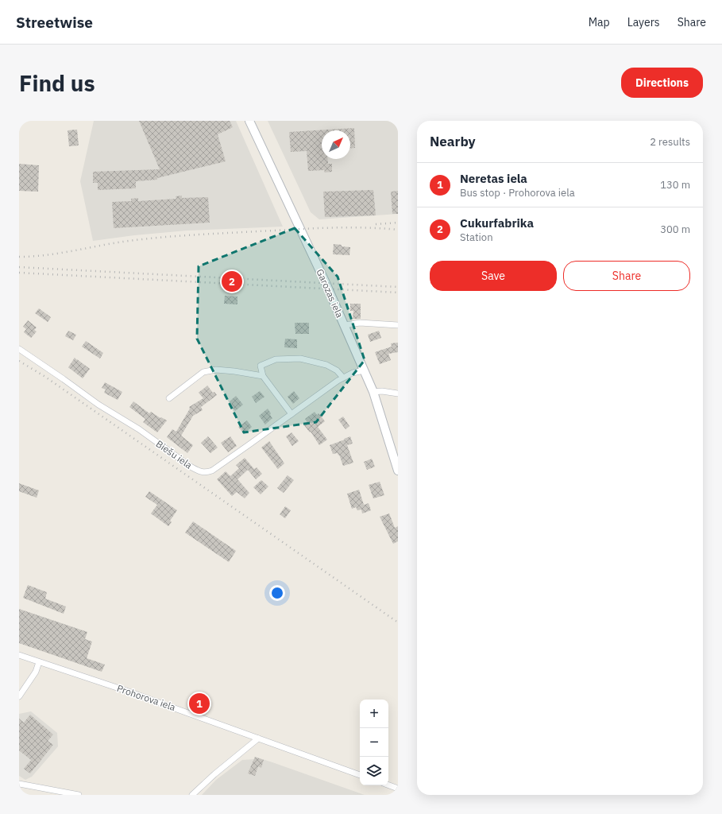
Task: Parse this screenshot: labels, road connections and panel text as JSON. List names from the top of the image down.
{
  "streets": {
    "main road": ["Garozas iela"],
    "street": ["Biešu iela", "Prohorova iela"]
  },
  "crossings": [
    ["Garozas iela", "Biešu iela"]
  ],
  "north": "top right",
  "page": {
    "header": "Streetwise",
    "nav": ["Map", "Layers", "Share"],
    "buttons": [
      "Directions",
      ["Save", "Share"]
    ],
    "title": "Find us",
    "heading": ["Nearby", "2 results"],
    "list": [
      {
        "mark": "1",
        "name": "Neretas iela",
        "note": "Bus stop · Prohorova iela",
        "value": "130 m"
      },
      {
        "mark": "2",
        "name": "Cukurfabrika",
        "note": "Station",
        "value": "300 m"
      }
    ],
    "pins": ["2", "1"],
    "map_buttons": ["+", "−"]
  }
}
